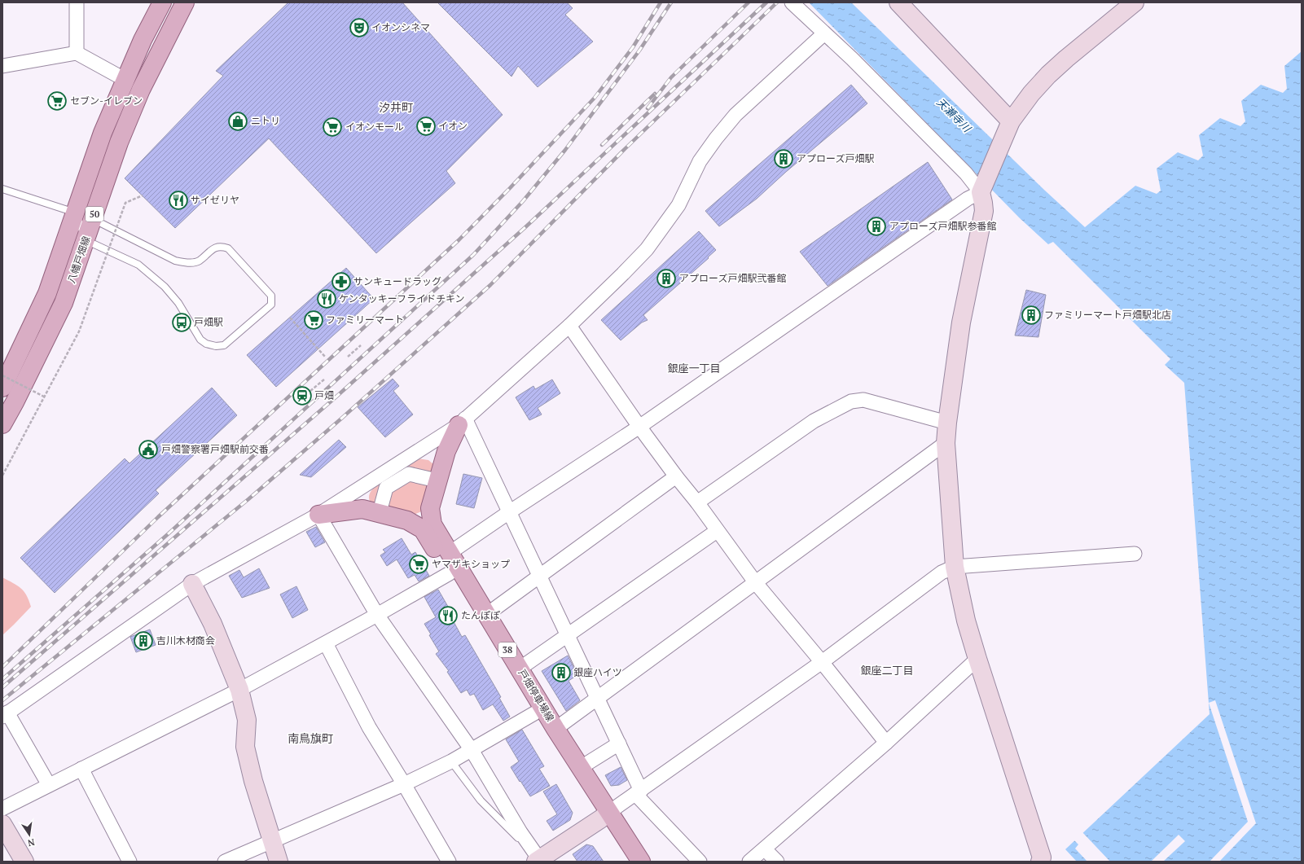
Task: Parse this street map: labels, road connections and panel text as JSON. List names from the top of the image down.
{
  "streets": {
    "main road": [
      "50",
      "八幡戸畑線",
      "38",
      "戸畑停車場線"
    ]
  },
  "districts": [
    "汐井町",
    "銀座一丁目",
    "銀座二丁目",
    "南鳥旗町"
  ],
  "water": ["天瀬寺川"],
  "places": {
    "theatre": ["イオンシネマ"],
    "supermarket": [
      "セブン-イレブン",
      "イオン",
      "イオンモール",
      "ファミリーマート",
      "ヤマザキショップ"
    ],
    "shop": ["ニトリ"],
    "building": [
      "アプローズ戸畑駅",
      "アプローズ戸畑駅参番館",
      "アプローズ戸畑駅弐番館",
      "ファミリーマート戸畑駅北店",
      "吉川木材商会",
      "銀座ハイツ"
    ],
    "restaurant": ["サイゼリヤ", "ケンタッキーフライドチキン", "たんぽぽ"],
    "pharmacy": ["サンキュードラッグ"],
    "bus stop": ["戸畑駅"],
    "station": ["戸畑"],
    "public building": ["戸畑警察署戸畑駅前交番"]
  },
  "north": "bottom"
}
